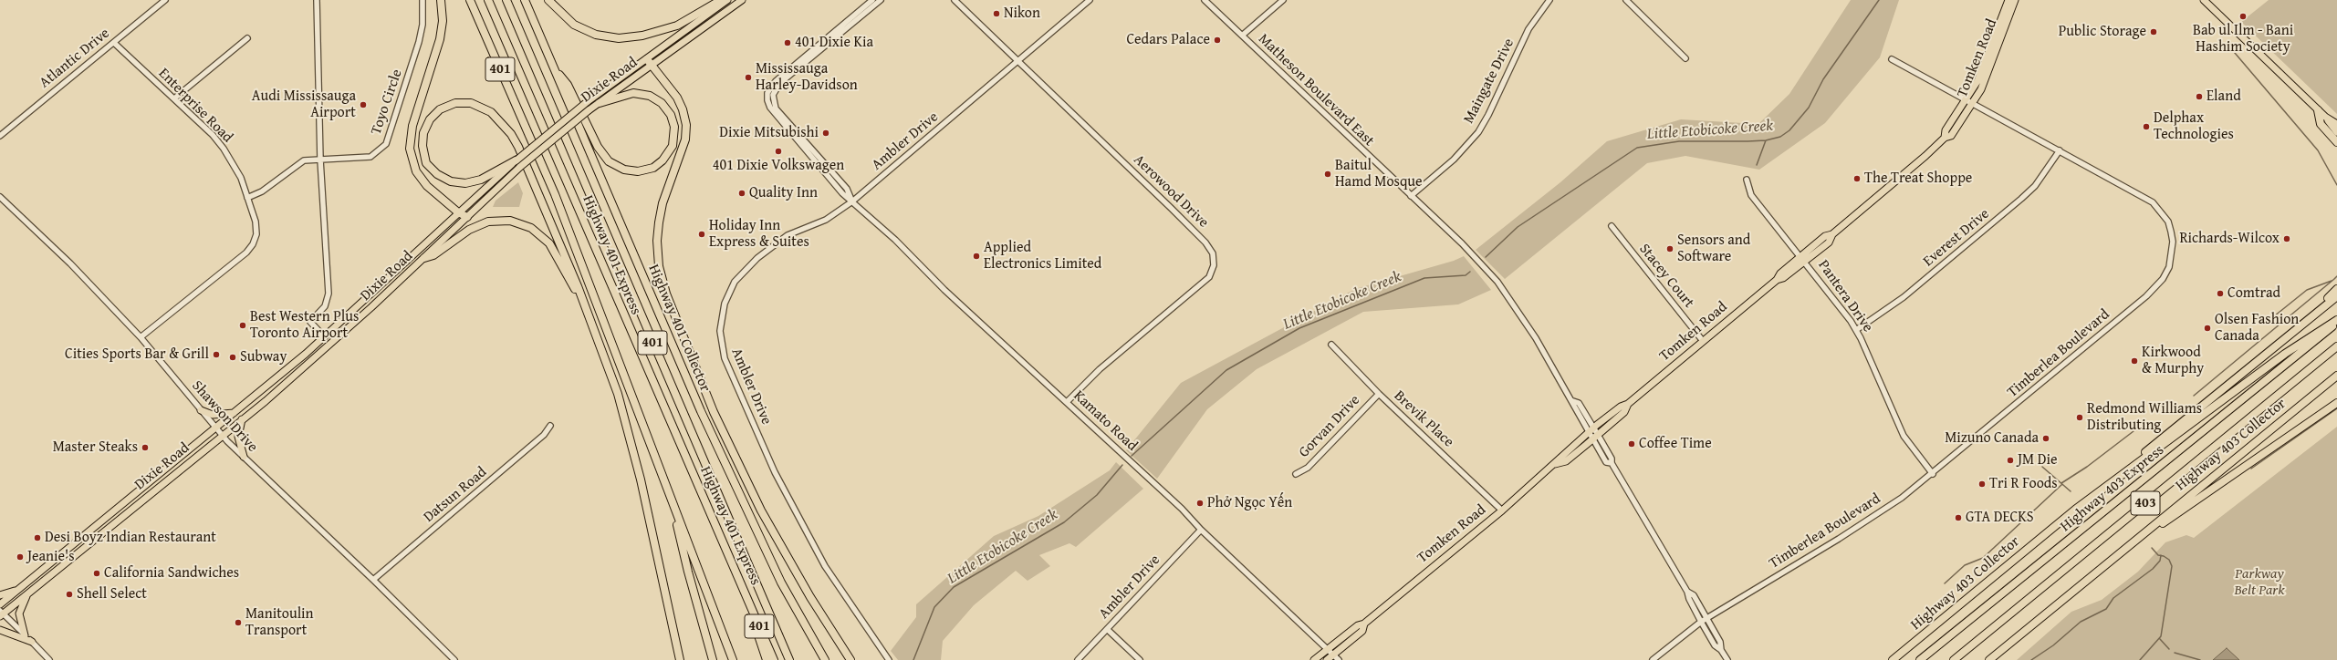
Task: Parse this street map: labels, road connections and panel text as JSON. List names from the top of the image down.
{
  "streets": {
    "highway": [
      "401",
      "Highway 401 Express",
      "Highway 401 Collector",
      "Highway 403 Collector",
      "Highway 403 Express",
      "403"
    ],
    "main road": ["Tomken Road", "Dixie Road"],
    "street": [
      "Atlantic Drive",
      "Maingate Drive",
      "Matheson Boulevard East",
      "Toyo Circle",
      "Enterprise Road",
      "Ambler Drive",
      "Aerowood Drive",
      "Everest Drive",
      "Stacey Court",
      "Pantera Drive",
      "Timberlea Boulevard",
      "Shawson Drive",
      "Brevik Place",
      "Kamato Road",
      "Gorvan Drive",
      "Datsun Road"
    ]
  },
  "crossings": [
    ["Atlantic Drive", "Enterprise Road"],
    ["Tomken Road", "Matheson Boulevard East"],
    ["Tomken Road", "Stacey Court"],
    ["Tomken Road", "Pantera Drive"],
    ["Tomken Road", "Timberlea Boulevard"],
    ["Tomken Road", "Brevik Place"],
    ["Tomken Road", "Kamato Road"],
    ["Dixie Road", "Shawson Drive"],
    ["Maingate Drive", "Matheson Boulevard East"],
    ["Matheson Boulevard East", "Timberlea Boulevard"],
    ["Toyo Circle", "Enterprise Road"],
    ["Enterprise Road", "Shawson Drive"],
    ["Ambler Drive", "Aerowood Drive"],
    ["Ambler Drive", "Kamato Road"],
    ["Aerowood Drive", "Kamato Road"],
    ["Everest Drive", "Pantera Drive"],
    ["Everest Drive", "Timberlea Boulevard"],
    ["Pantera Drive", "Timberlea Boulevard"],
    ["Shawson Drive", "Datsun Road"],
    ["Brevik Place", "Gorvan Drive"],
    ["Highway 403 Collector", "Highway 403 Express"]
  ],
  "water": ["Little Etobicoke Creek"],
  "parks": ["Parkway Belt Park"],
  "places": [
    "Nikon",
    "Bab ul Ilm - Bani Hashim Society",
    "Public Storage",
    "Cedars Palace",
    "401 Dixie Kia",
    "Mississauga Harley-Davidson",
    "Eland",
    "Audi Mississauga Airport",
    "Delphax Technologies",
    "Dixie Mitsubishi",
    "401 Dixie Volkswagen",
    "Baitul Hamd Mosque",
    "The Treat Shoppe",
    "Quality Inn",
    "Holiday Inn Express & Suites",
    "Richards-Wilcox",
    "Sensors and Software",
    "Applied Electronics Limited",
    "Comtrad",
    "Best Western Plus Toronto Airport",
    "Olsen Fashion Canada",
    "Cities Sports Bar & Grill",
    "Subway",
    "Kirkwood & Murphy",
    "Redmond Williams Distributing",
    "Mizuno Canada",
    "Coffee Time",
    "Master Steaks",
    "JM Die",
    "Tri R Foods",
    "Phở Ngọc Yến",
    "GTA DECKS",
    "Desi Boyz Indian Restaurant",
    "Jeanie's",
    "California Sandwiches",
    "Shell Select",
    "Manitoulin Transport"
  ]
}
